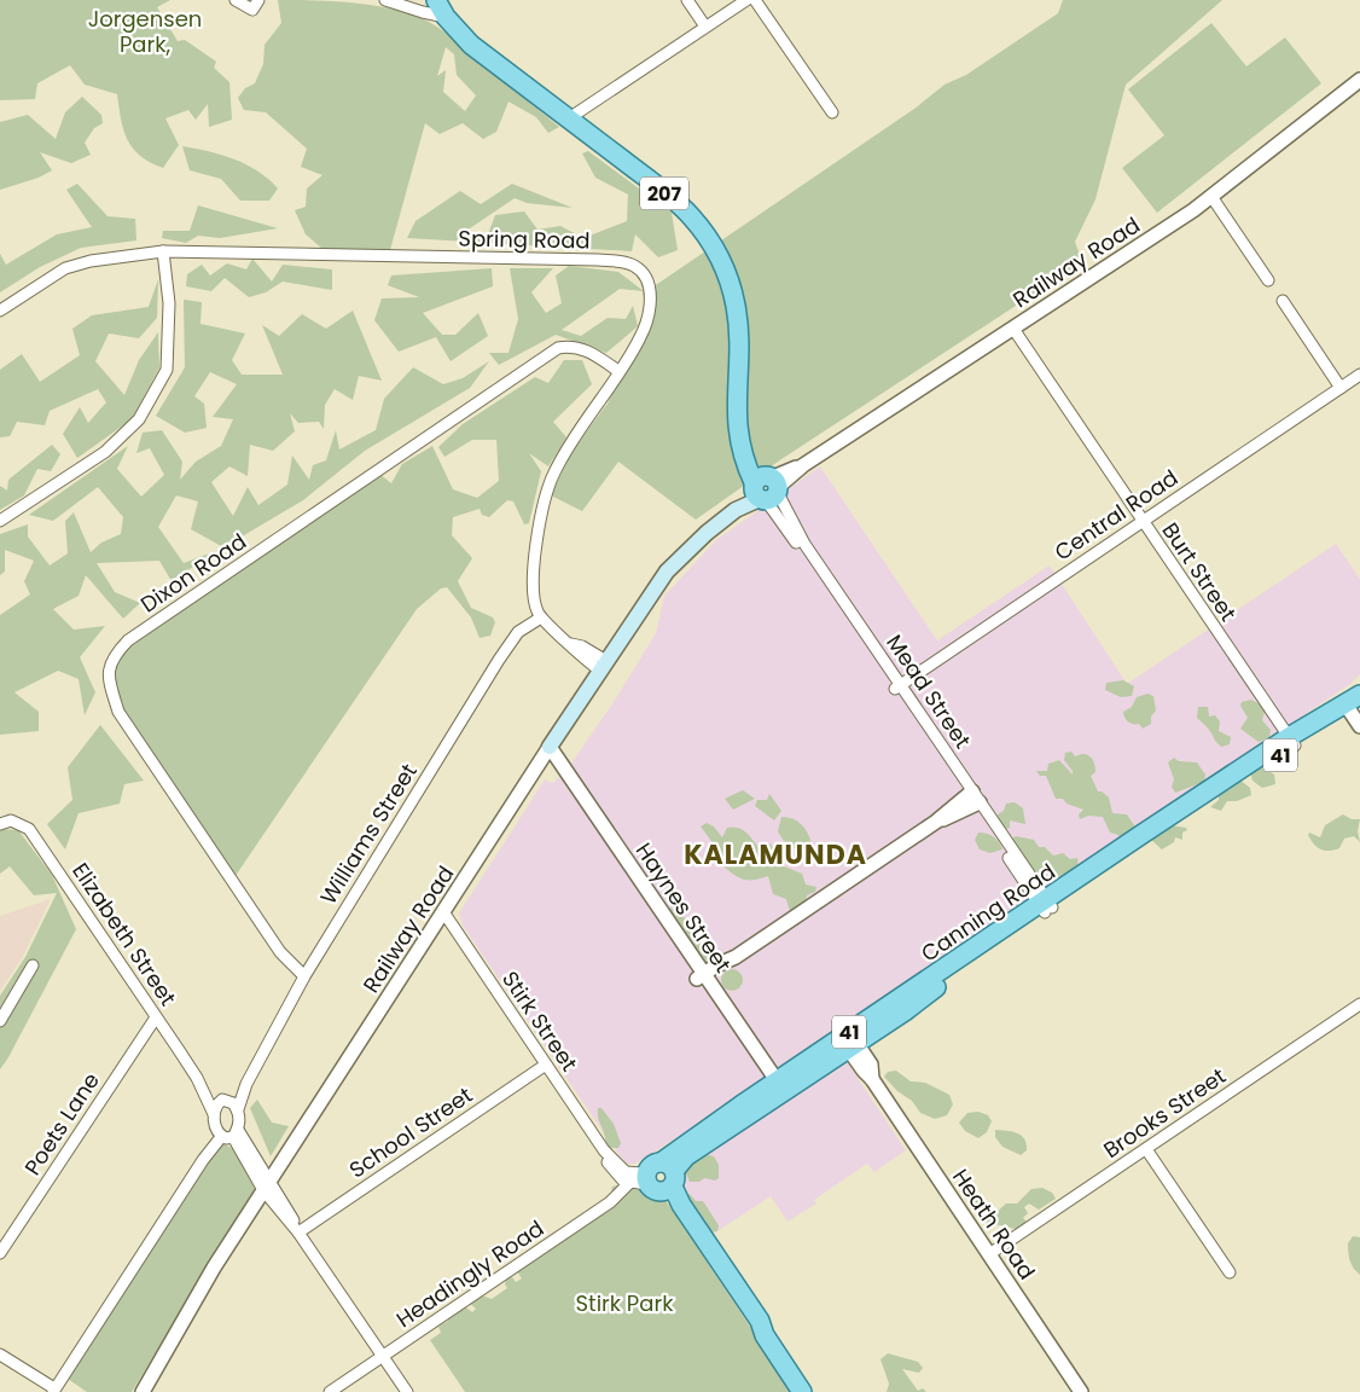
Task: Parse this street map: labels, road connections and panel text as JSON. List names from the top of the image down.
{
  "streets": {
    "main road": [
      "207",
      "Railway Road",
      "41",
      "Canning Road"
    ],
    "street": [
      "Spring Road",
      "Central Road",
      "Burt Street",
      "Dixon Road",
      "Mead Street",
      "Williams Street",
      "Haynes Street",
      "Elizabeth Street",
      "Stirk Street",
      "Brooks Street",
      "Poets Lane",
      "School Street",
      "Heath Road",
      "Headingly Road"
    ]
  },
  "crossings": [
    ["207", "Railway Road"],
    ["207", "Mead Street"],
    ["Spring Road", "Dixon Road"],
    ["Spring Road", "Williams Street"],
    ["Railway Road", "Burt Street"],
    ["Railway Road", "Mead Street"],
    ["Railway Road", "Haynes Street"],
    ["Railway Road", "Stirk Street"],
    ["Central Road", "Burt Street"],
    ["Central Road", "Mead Street"],
    ["Burt Street", "Canning Road"],
    ["Dixon Road", "Williams Street"],
    ["Mead Street", "Canning Road"],
    ["Williams Street", "Elizabeth Street"],
    ["Haynes Street", "Canning Road"],
    ["Canning Road", "Stirk Street"],
    ["Canning Road", "Heath Road"],
    ["Elizabeth Street", "Poets Lane"],
    ["Stirk Street", "School Street"],
    ["Stirk Street", "Headingly Road"],
    ["Brooks Street", "Heath Road"]
  ],
  "districts": ["KALAMUNDA"],
  "parks": ["Jorgensen Park,", "Stirk Park"]
}
